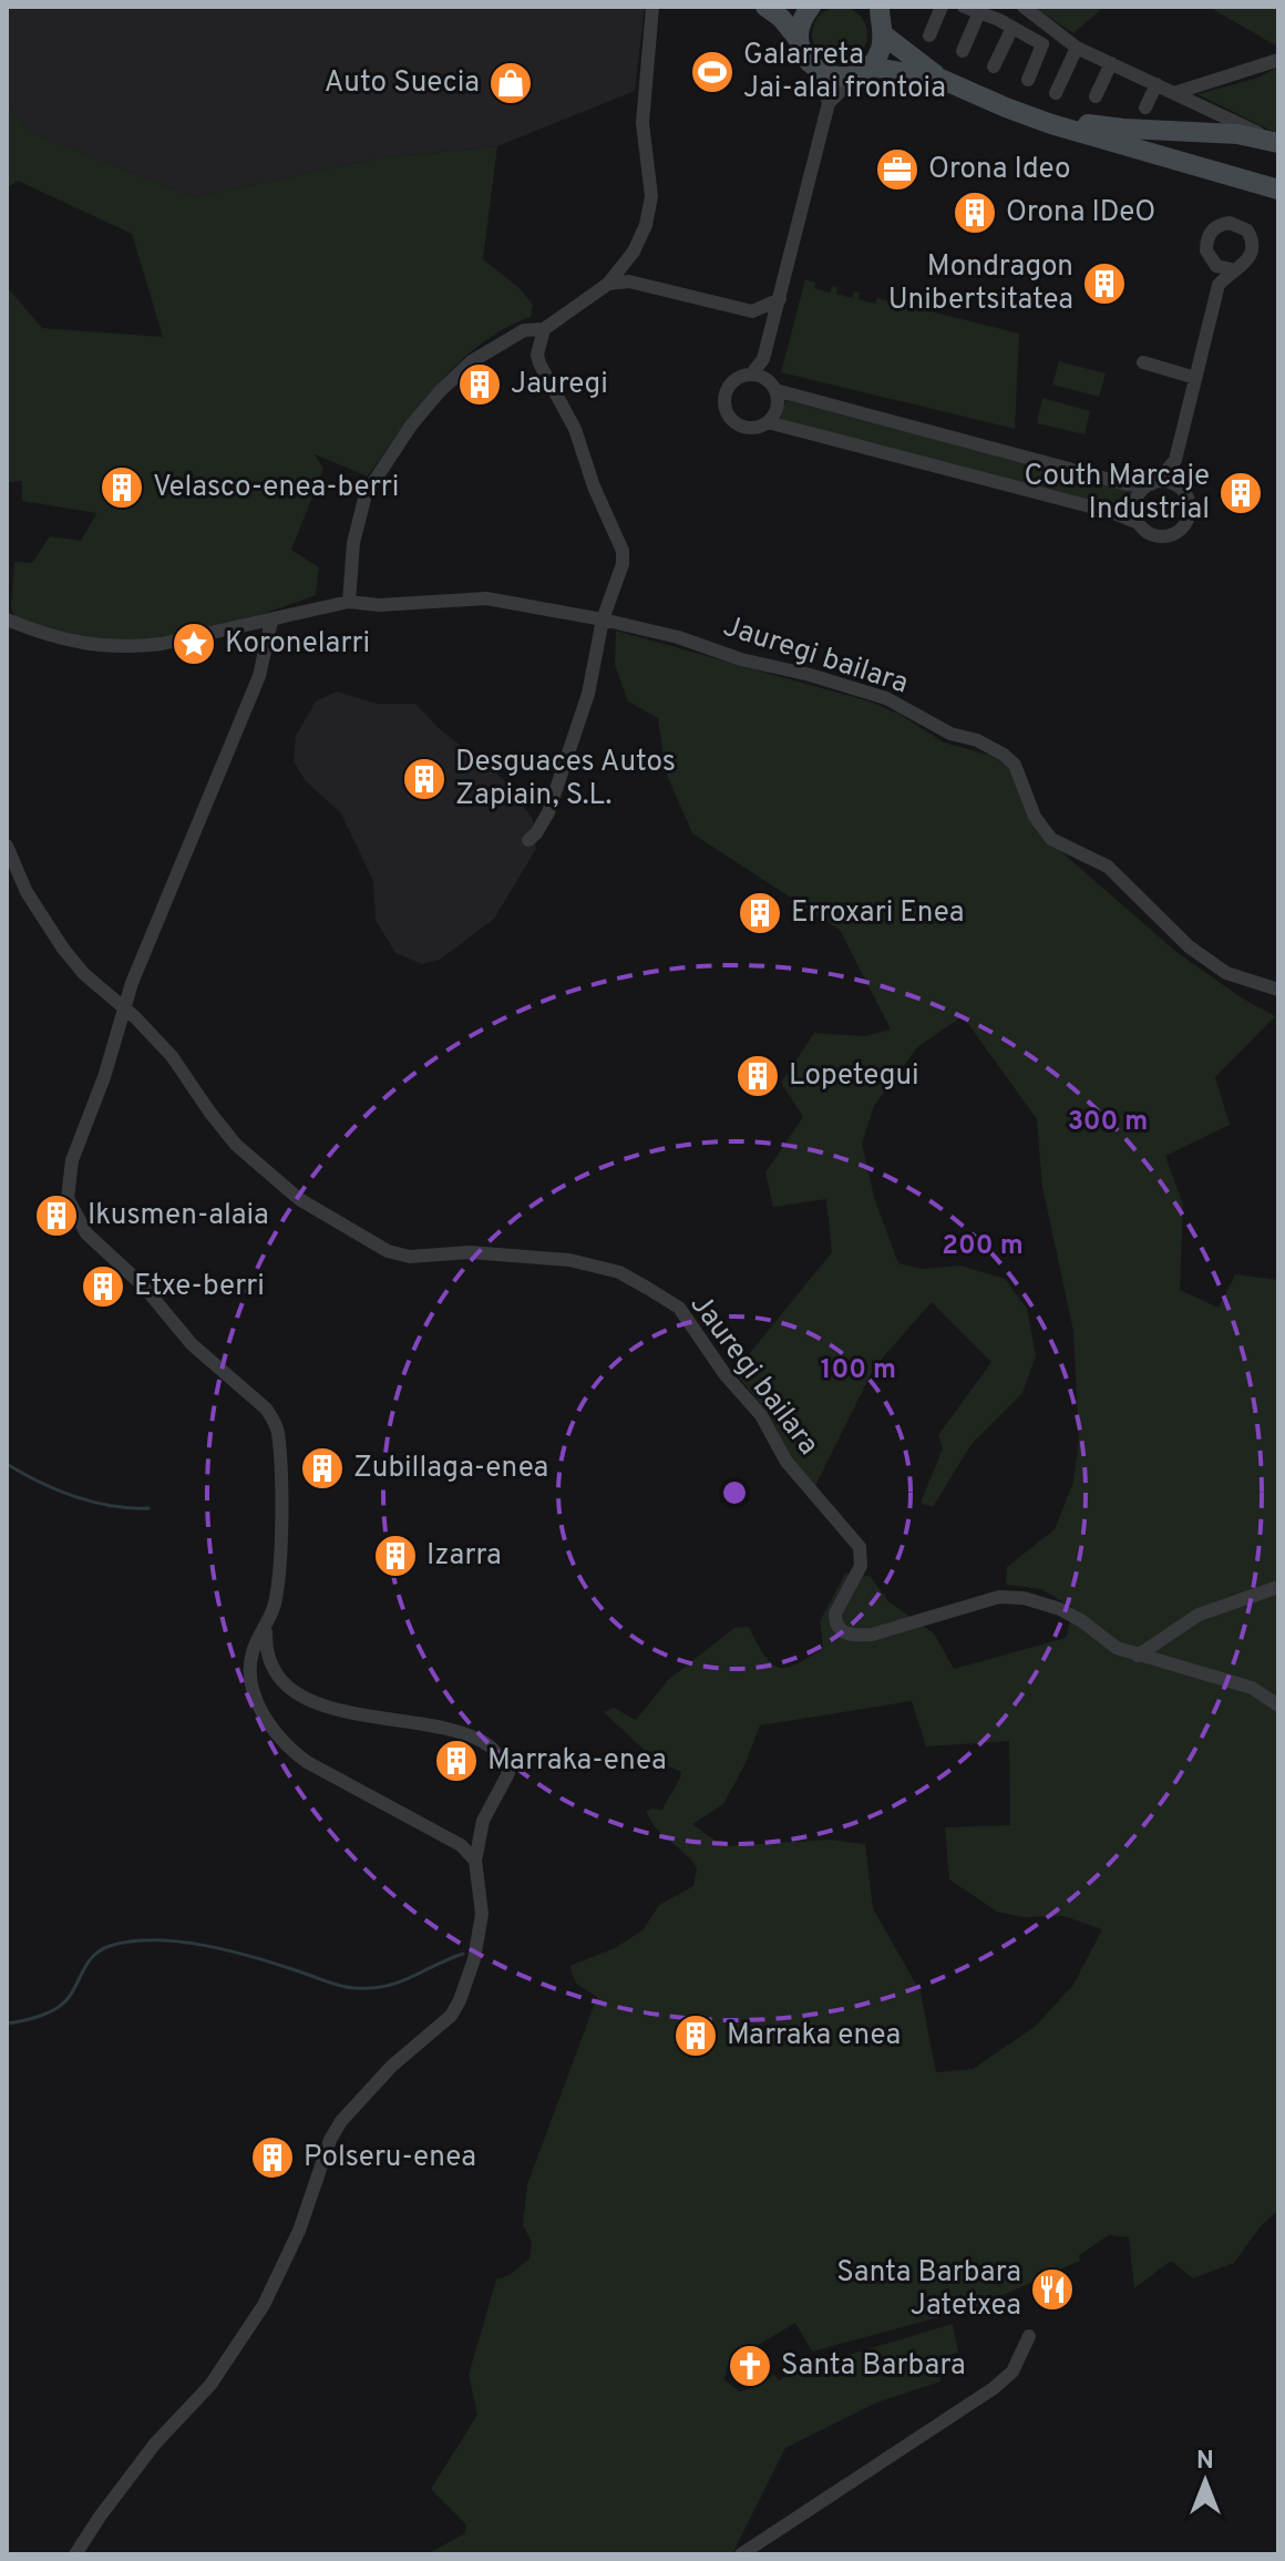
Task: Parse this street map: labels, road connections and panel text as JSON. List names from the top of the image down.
{
  "streets": {
    "street": ["Jauregi bailara"]
  },
  "places": {
    "sports": ["Galarreta Jai-alai frontoia"],
    "shop": ["Auto Suecia"],
    "office": ["Orona Ideo"],
    "building": [
      "Orona IDeO",
      "Mondragon Unibertsitatea",
      "Jauregi",
      "Velasco-enea-berri",
      "Couth Marcaje Industrial",
      "Desguaces Autos Zapiain, S.L.",
      "Erroxari Enea",
      "Lopetegui",
      "Ikusmen-alaia",
      "Etxe-berri",
      "Zubillaga-enea",
      "Izarra",
      "Marraka-enea",
      "Marraka enea",
      "Polseru-enea"
    ],
    "place": ["Koronelarri"],
    "restaurant": ["Santa Barbara Jatetxea"],
    "church": ["Santa Barbara"]
  },
  "north": "top",
  "rings": ["300 m", "200 m", "100 m"]
}
